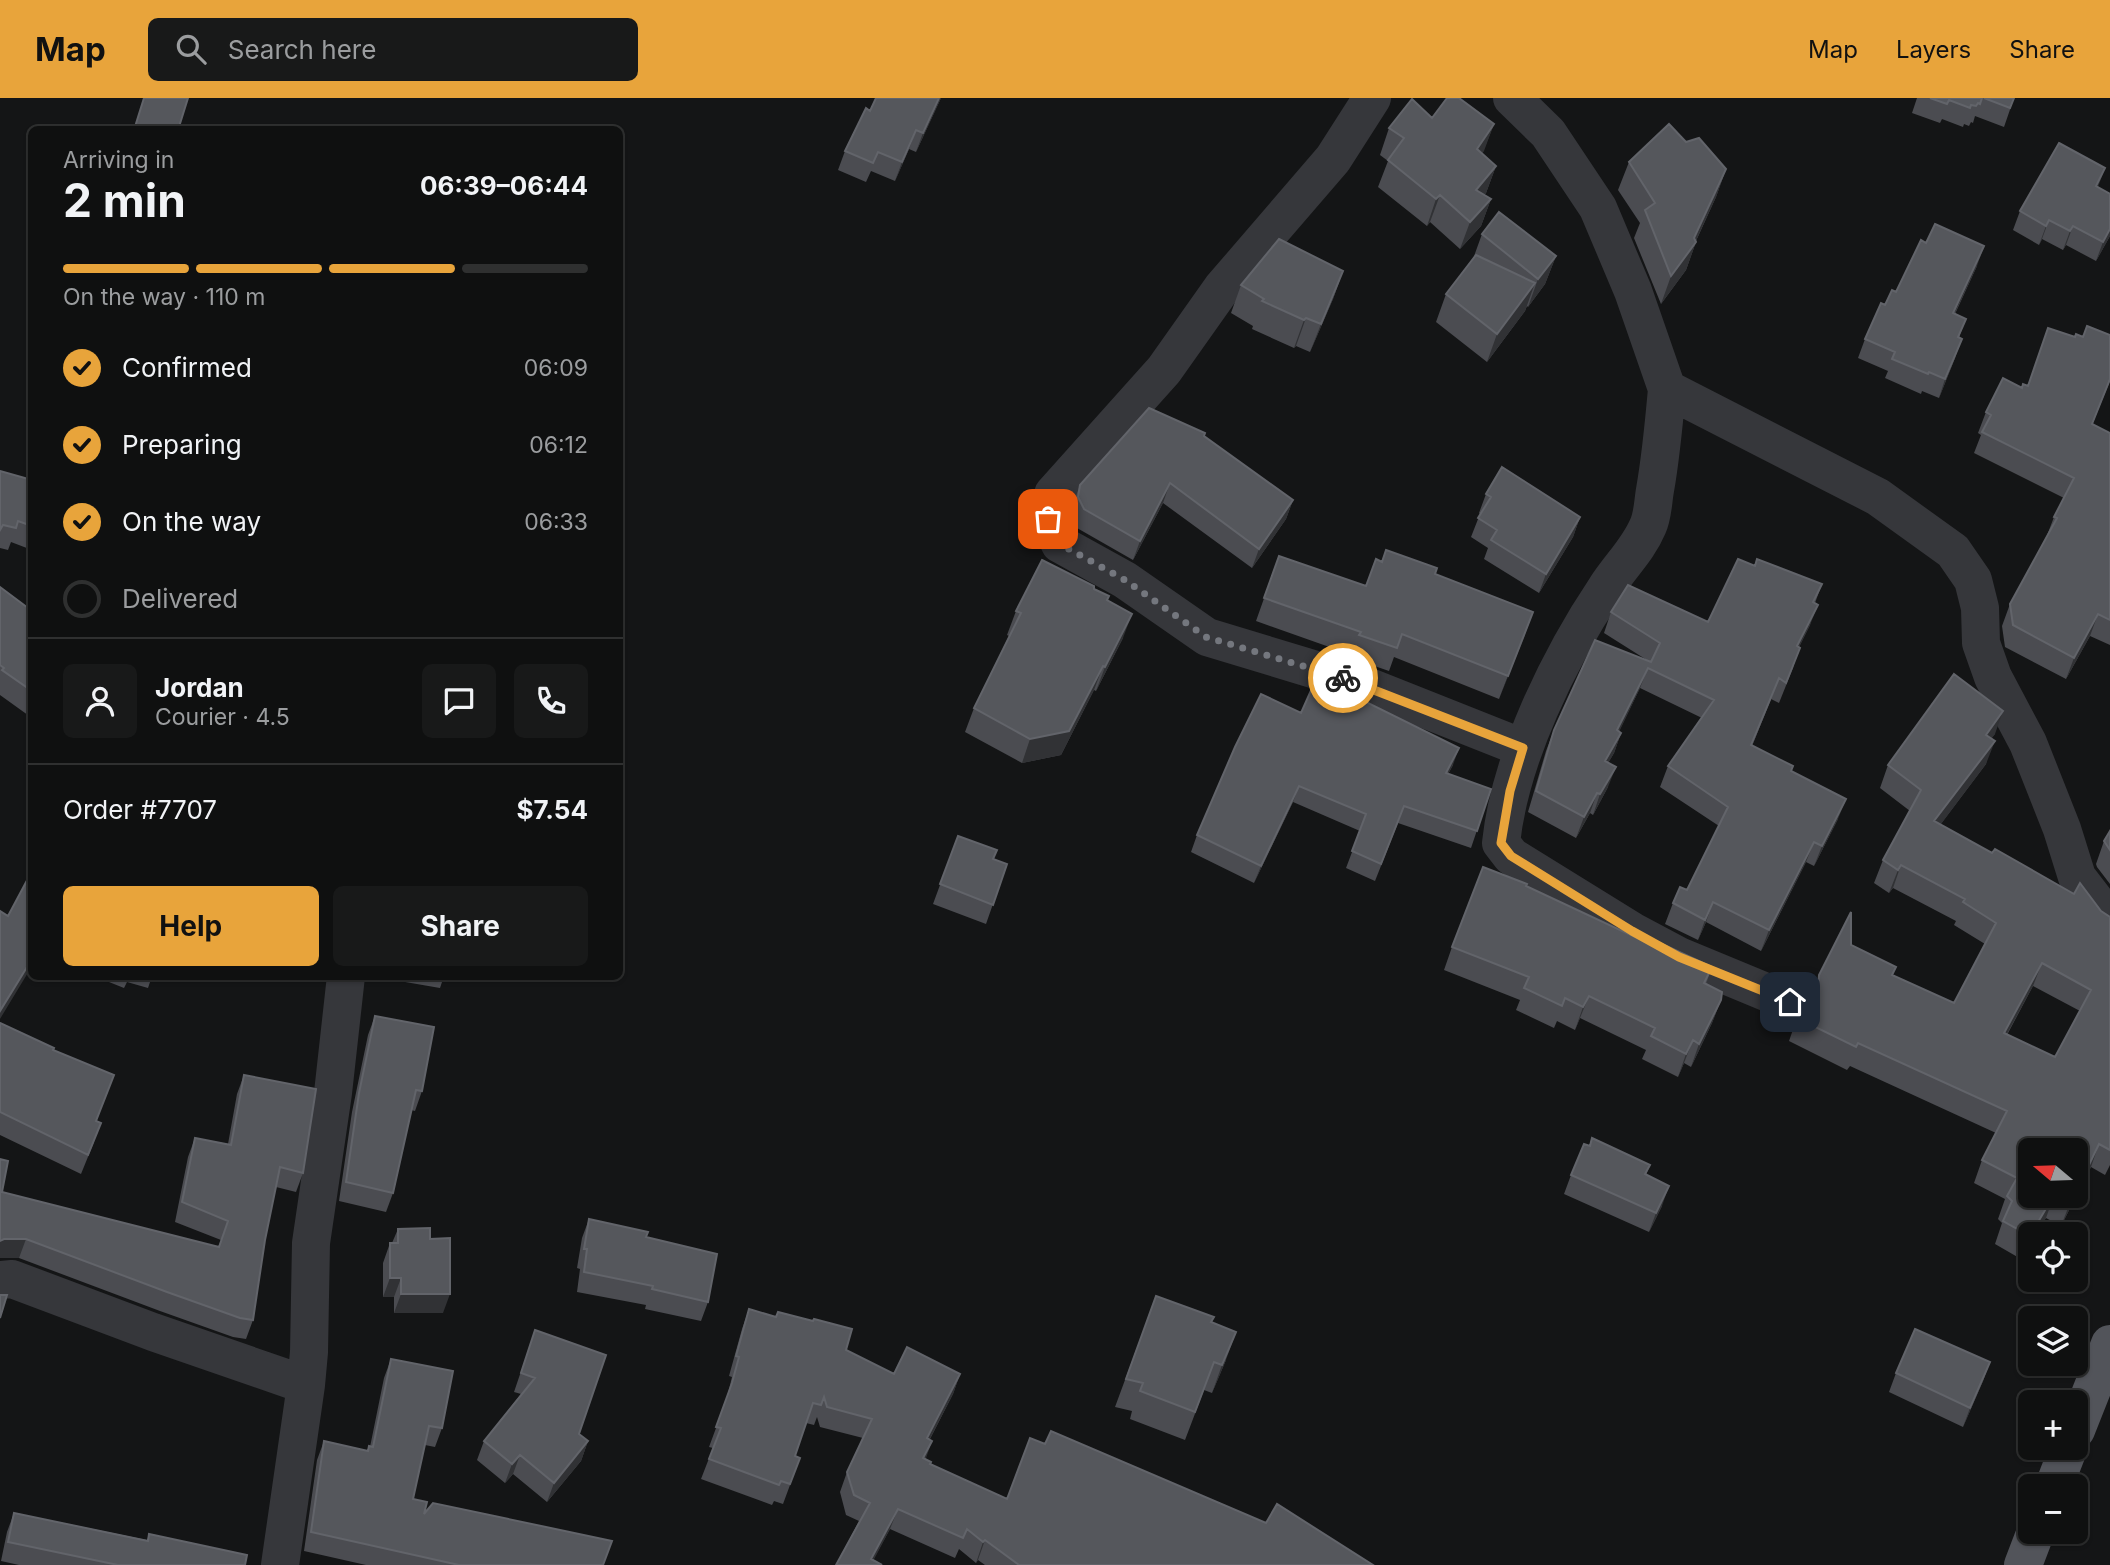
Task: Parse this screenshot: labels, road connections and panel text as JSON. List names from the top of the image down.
{
  "north": "left",
  "page": {
    "header": "Map",
    "search": "Search here",
    "nav": ["Map", "Layers", "Share"],
    "heading": ["2 min", "Arriving in", "06:39–06:44"],
    "panel": [
      "Jordan",
      "Courier · 4.5",
      "Order #7707",
      "$7.54"
    ],
    "bar": "On the way · 110 m",
    "list": [
      ["Confirmed", "06:09"],
      ["Preparing", "06:12"],
      ["On the way", "06:33"],
      "Delivered"
    ],
    "buttons": ["Help", "Share"],
    "map_buttons": ["+", "−"]
  }
}
